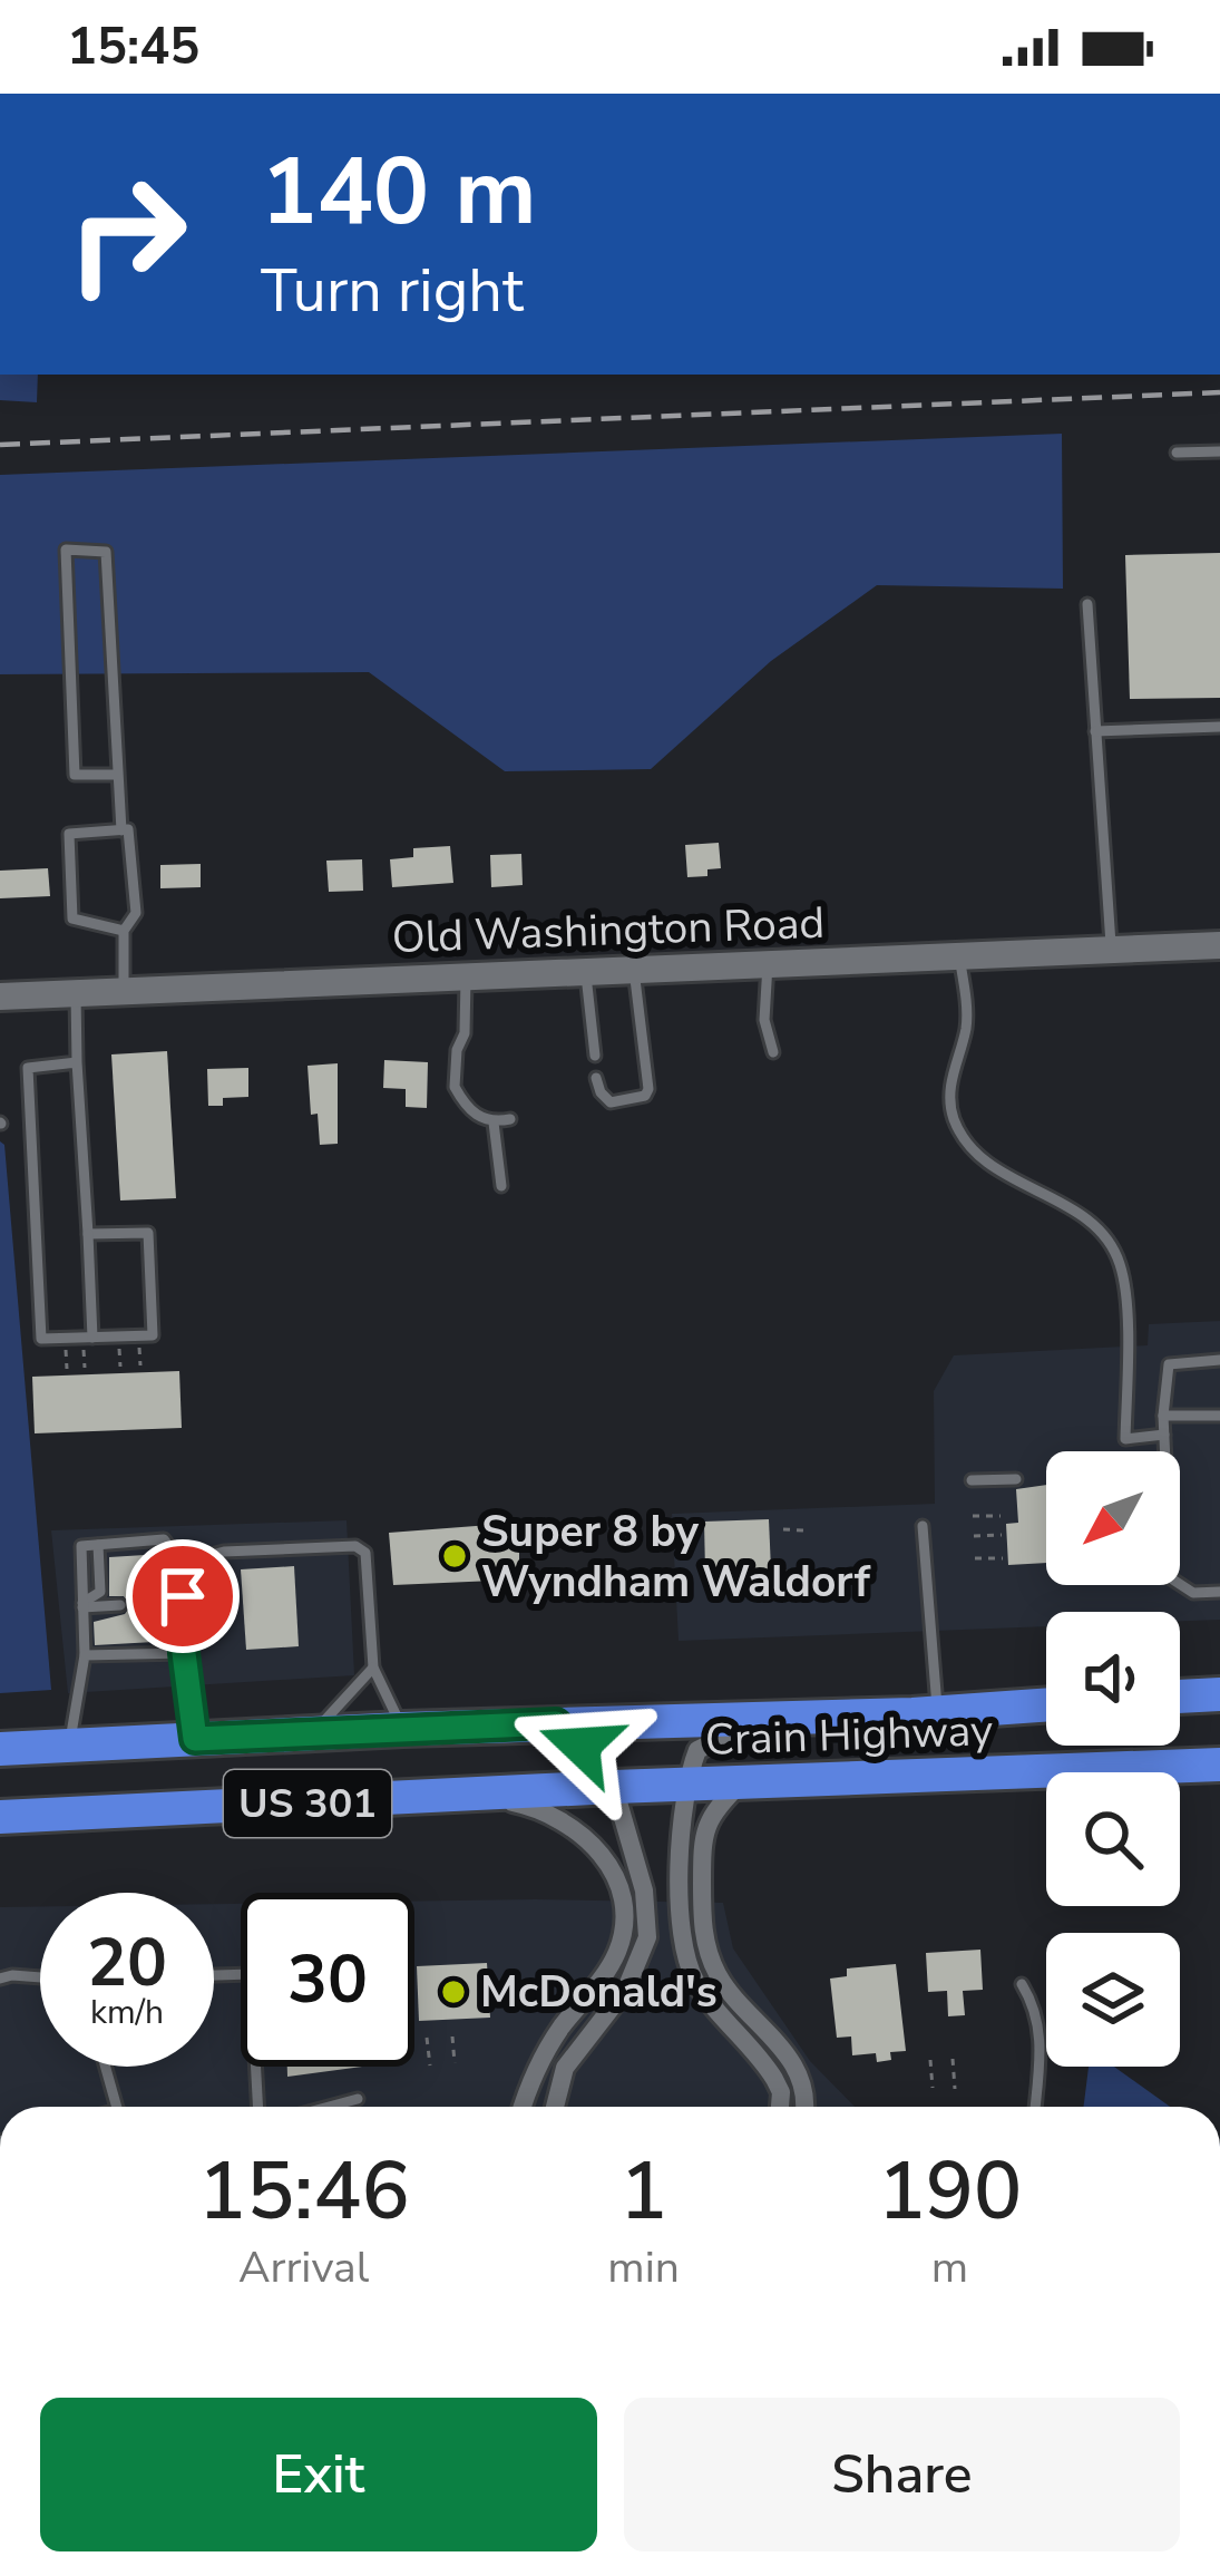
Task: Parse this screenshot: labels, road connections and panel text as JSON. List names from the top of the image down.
{
  "streets": {
    "highway": ["Crain Highway", "US 301"],
    "main road": ["Old Washington Road"]
  },
  "places": ["Super 8 by Wyndham Waldorf", "McDonald's"],
  "north": "bottom left",
  "page": {
    "status": "15:45",
    "turn": ["140 m", "Turn right"],
    "speed": "20 km/h",
    "limit": "30",
    "eta": [
      "15:46",
      "Arrival",
      "1",
      "min",
      "190",
      "m"
    ],
    "buttons": ["Exit", "Share"]
  }
}
